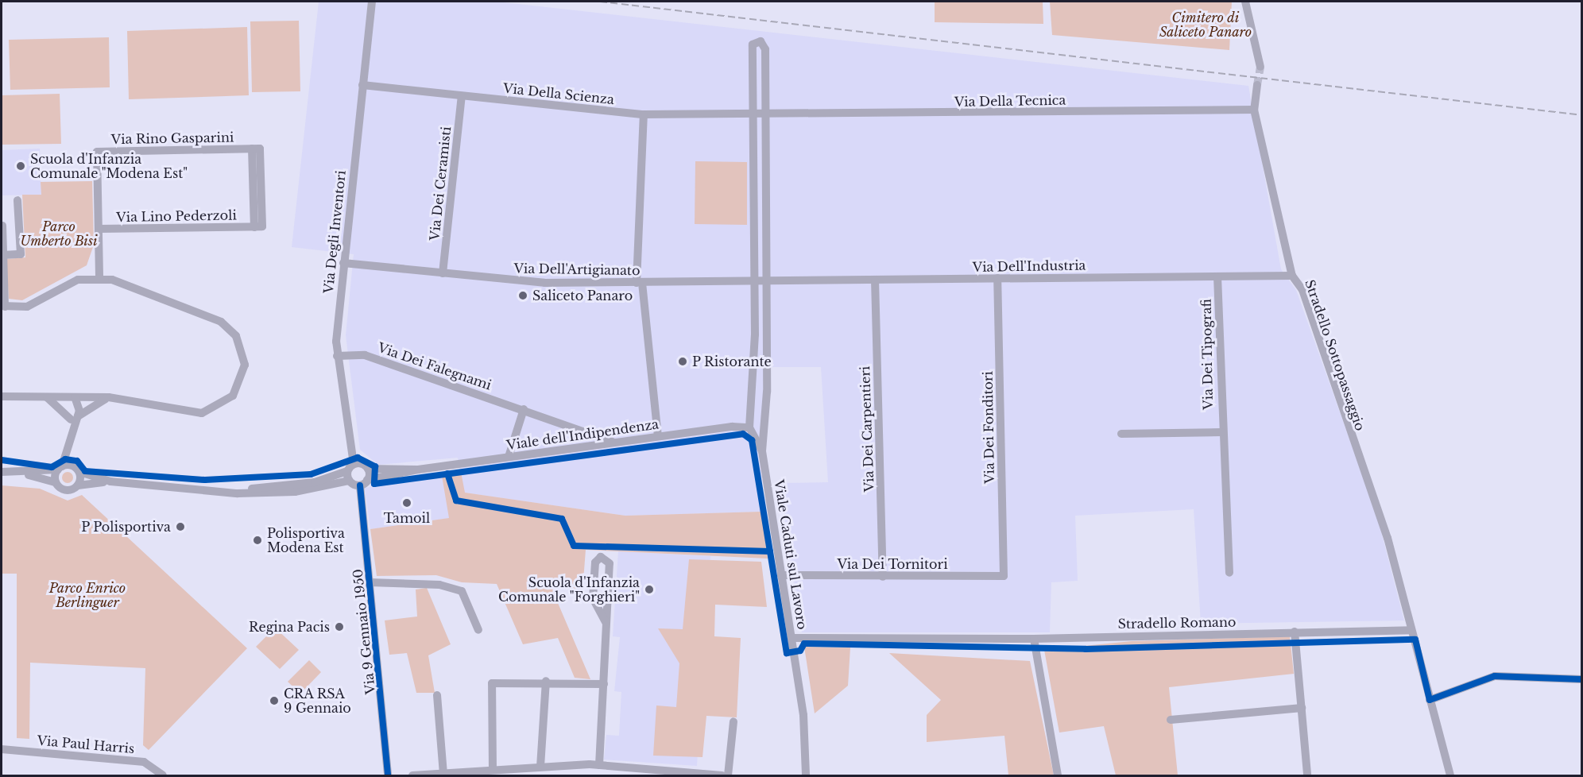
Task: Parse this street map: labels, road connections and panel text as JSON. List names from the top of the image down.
{
  "streets": {
    "street": [
      "Via Della Scienza",
      "Via Della Tecnica",
      "Via Rino Gasparini",
      "Via Dei Ceramisti",
      "Via Lino Pederzoli",
      "Via Degli Inventori",
      "Via Dell'Industria",
      "Via Dell'Artigianato",
      "Via Dei Tipografi",
      "Stradello Sottopassaggio",
      "Via Dei Falegnami",
      "Via Dei Fonditori",
      "Via Dei Carpentieri",
      "Viale dell'Indipendenza",
      "Viale Caduti sul Lavoro",
      "Via Dei Tornitori",
      "Stradello Romano",
      "Via 9 Gennaio 1950",
      "Via Paul Harris"
    ]
  },
  "crossings": [
    ["Via Della Scienza", "Via Dei Ceramisti"],
    ["Via Della Scienza", "Via Degli Inventori"],
    ["Via Della Scienza", "Viale Caduti sul Lavoro"],
    ["Via Della Tecnica", "Stradello Sottopassaggio"],
    ["Via Della Tecnica", "Viale Caduti sul Lavoro"],
    ["Via Rino Gasparini", "Via Lino Pederzoli"],
    ["Via Dei Ceramisti", "Via Dell'Artigianato"],
    ["Via Degli Inventori", "Via Dell'Artigianato"],
    ["Via Degli Inventori", "Via Dei Falegnami"],
    ["Via Degli Inventori", "Viale dell'Indipendenza"],
    ["Via Dell'Industria", "Via Dei Tipografi"],
    ["Via Dell'Industria", "Stradello Sottopassaggio"],
    ["Via Dell'Industria", "Via Dei Fonditori"],
    ["Via Dell'Industria", "Via Dei Carpentieri"],
    ["Via Dell'Industria", "Viale Caduti sul Lavoro"],
    ["Via Dell'Artigianato", "Viale Caduti sul Lavoro"],
    ["Stradello Sottopassaggio", "Stradello Romano"],
    ["Via Dei Falegnami", "Viale dell'Indipendenza"],
    ["Via Dei Fonditori", "Via Dei Tornitori"],
    ["Via Dei Carpentieri", "Via Dei Tornitori"],
    ["Viale dell'Indipendenza", "Viale Caduti sul Lavoro"],
    ["Viale Caduti sul Lavoro", "Via Dei Tornitori"],
    ["Viale Caduti sul Lavoro", "Stradello Romano"]
  ],
  "parks": ["Cimitero di Saliceto Panaro", "Parco Umberto Bisi", "Parco Enrico Berlinguer"],
  "places": [
    "Scuola d'Infanzia Comunale \"Modena Est\"",
    "Saliceto Panaro",
    "P Ristorante",
    "Tamoil",
    "P Polisportiva",
    "Polisportiva Modena Est",
    "Scuola d'Infanzia Comunale \"Forghieri\"",
    "Regina Pacis",
    "CRA RSA 9 Gennaio"
  ]
}
